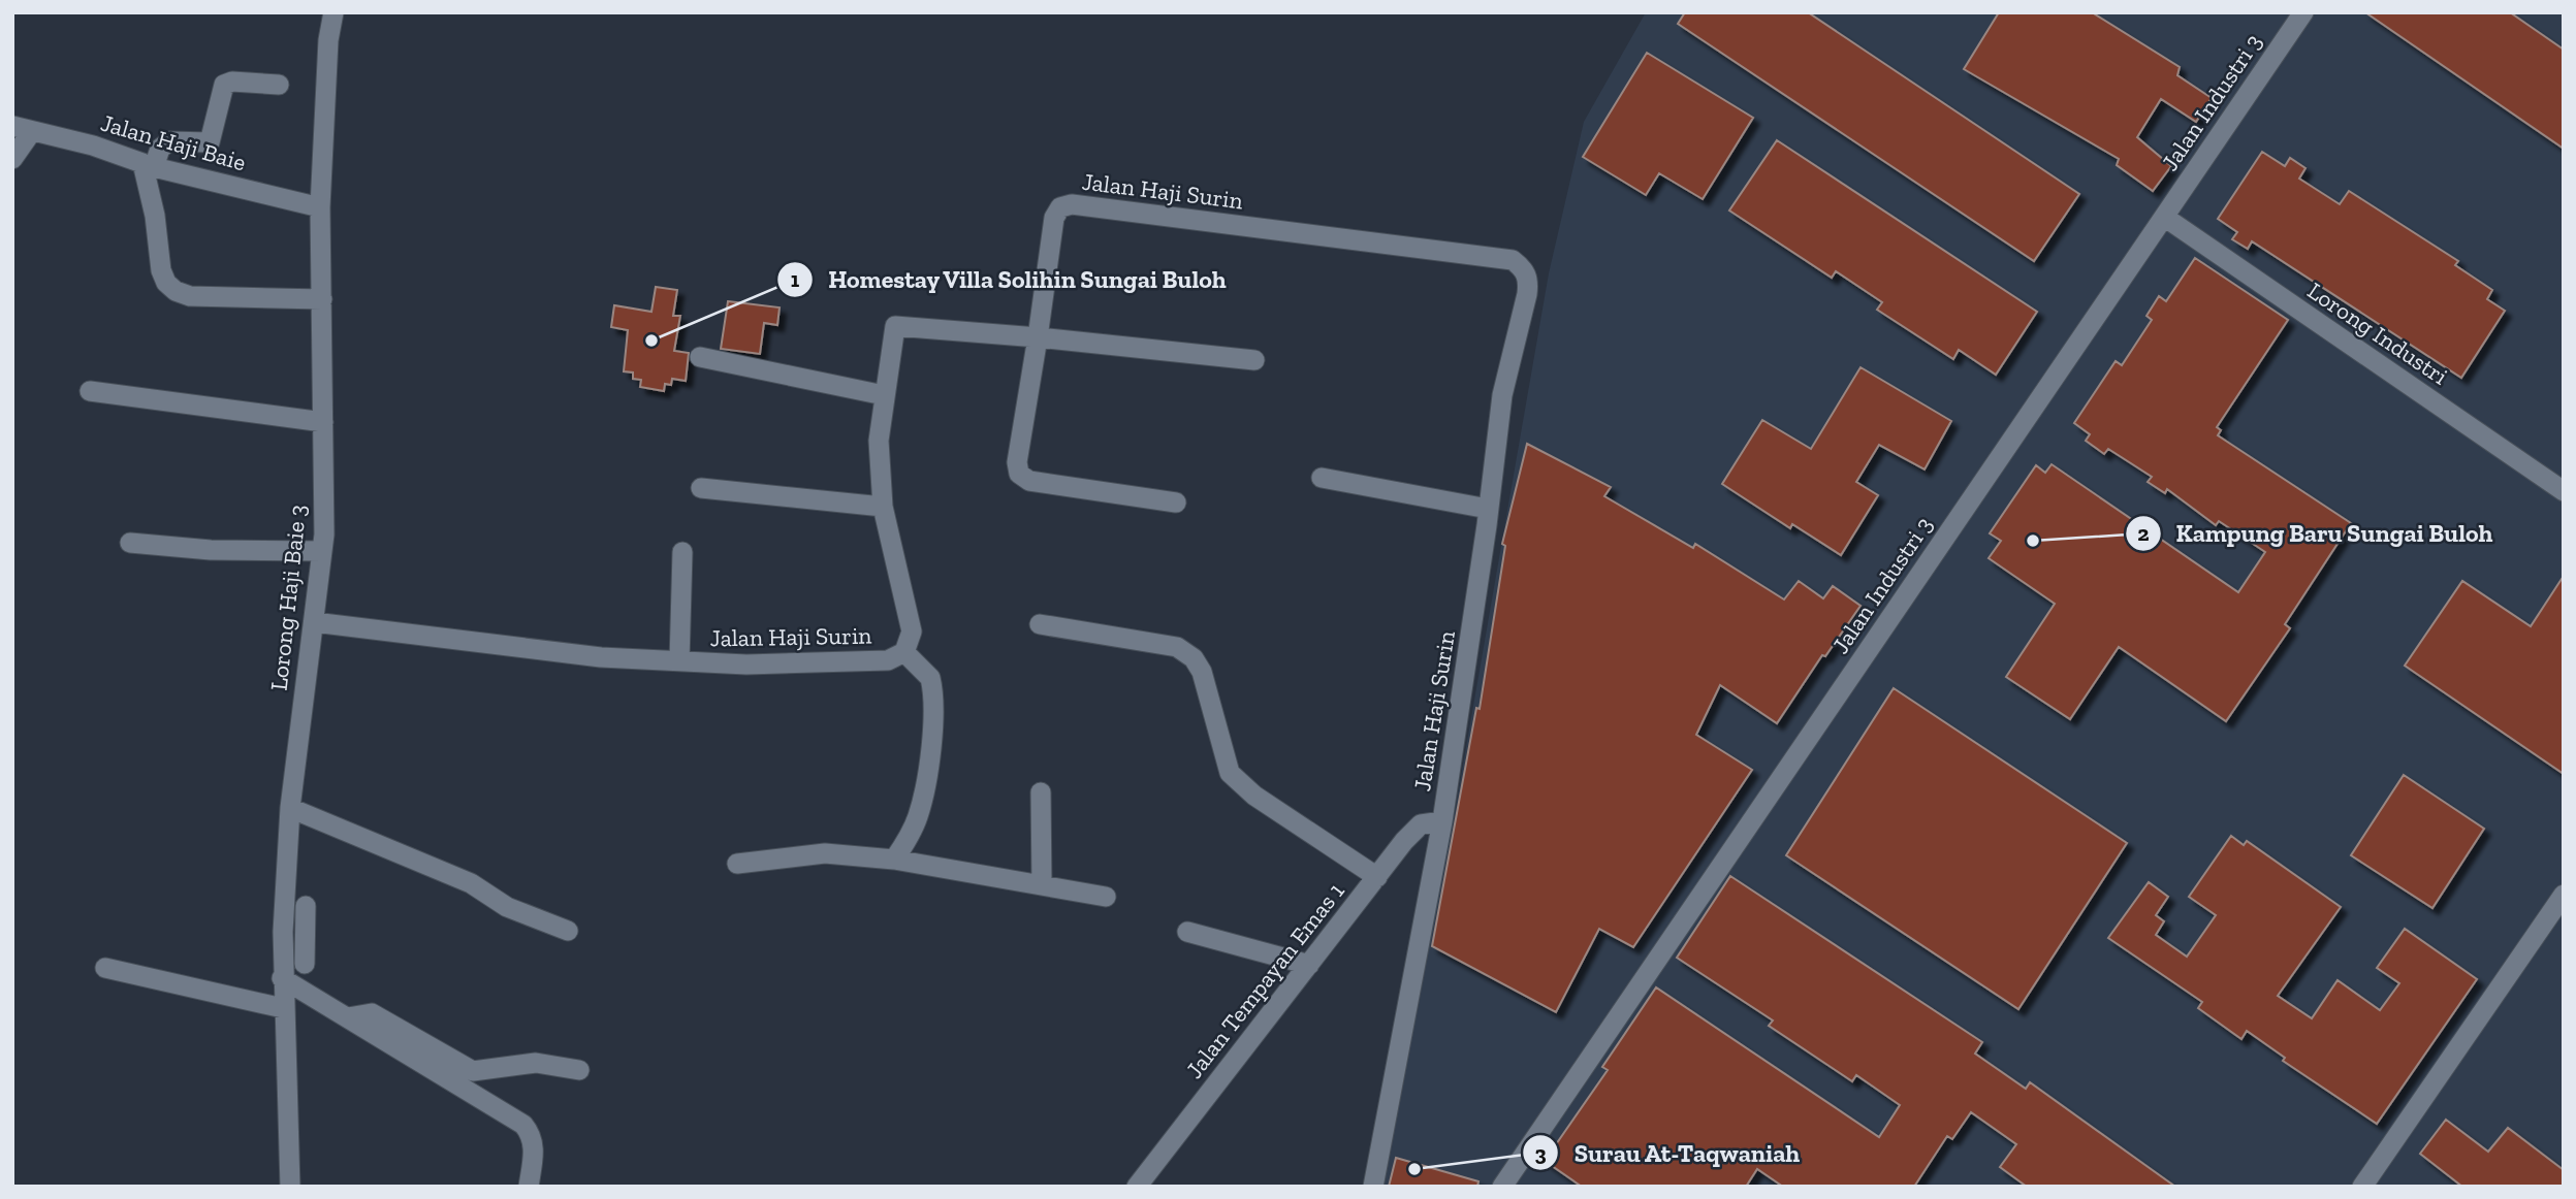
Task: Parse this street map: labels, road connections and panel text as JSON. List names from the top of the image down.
{
  "streets": {
    "street": [
      "Jalan Industri 3",
      "Jalan Haji Baie",
      "Jalan Haji Surin",
      "Lorong Industri",
      "Lorong Haji Baie 3",
      "Jalan Tempayan Emas 1"
    ]
  },
  "crossings": [
    ["Jalan Industri 3", "Lorong Industri"],
    ["Jalan Haji Baie", "Lorong Haji Baie 3"],
    ["Jalan Haji Surin", "Lorong Haji Baie 3"],
    ["Jalan Haji Surin", "Jalan Tempayan Emas 1"]
  ],
  "places": ["Homestay Villa Solihin Sungai Buloh", "Kampung Baru Sungai Buloh", "Surau At-Taqwaniah"]
}
